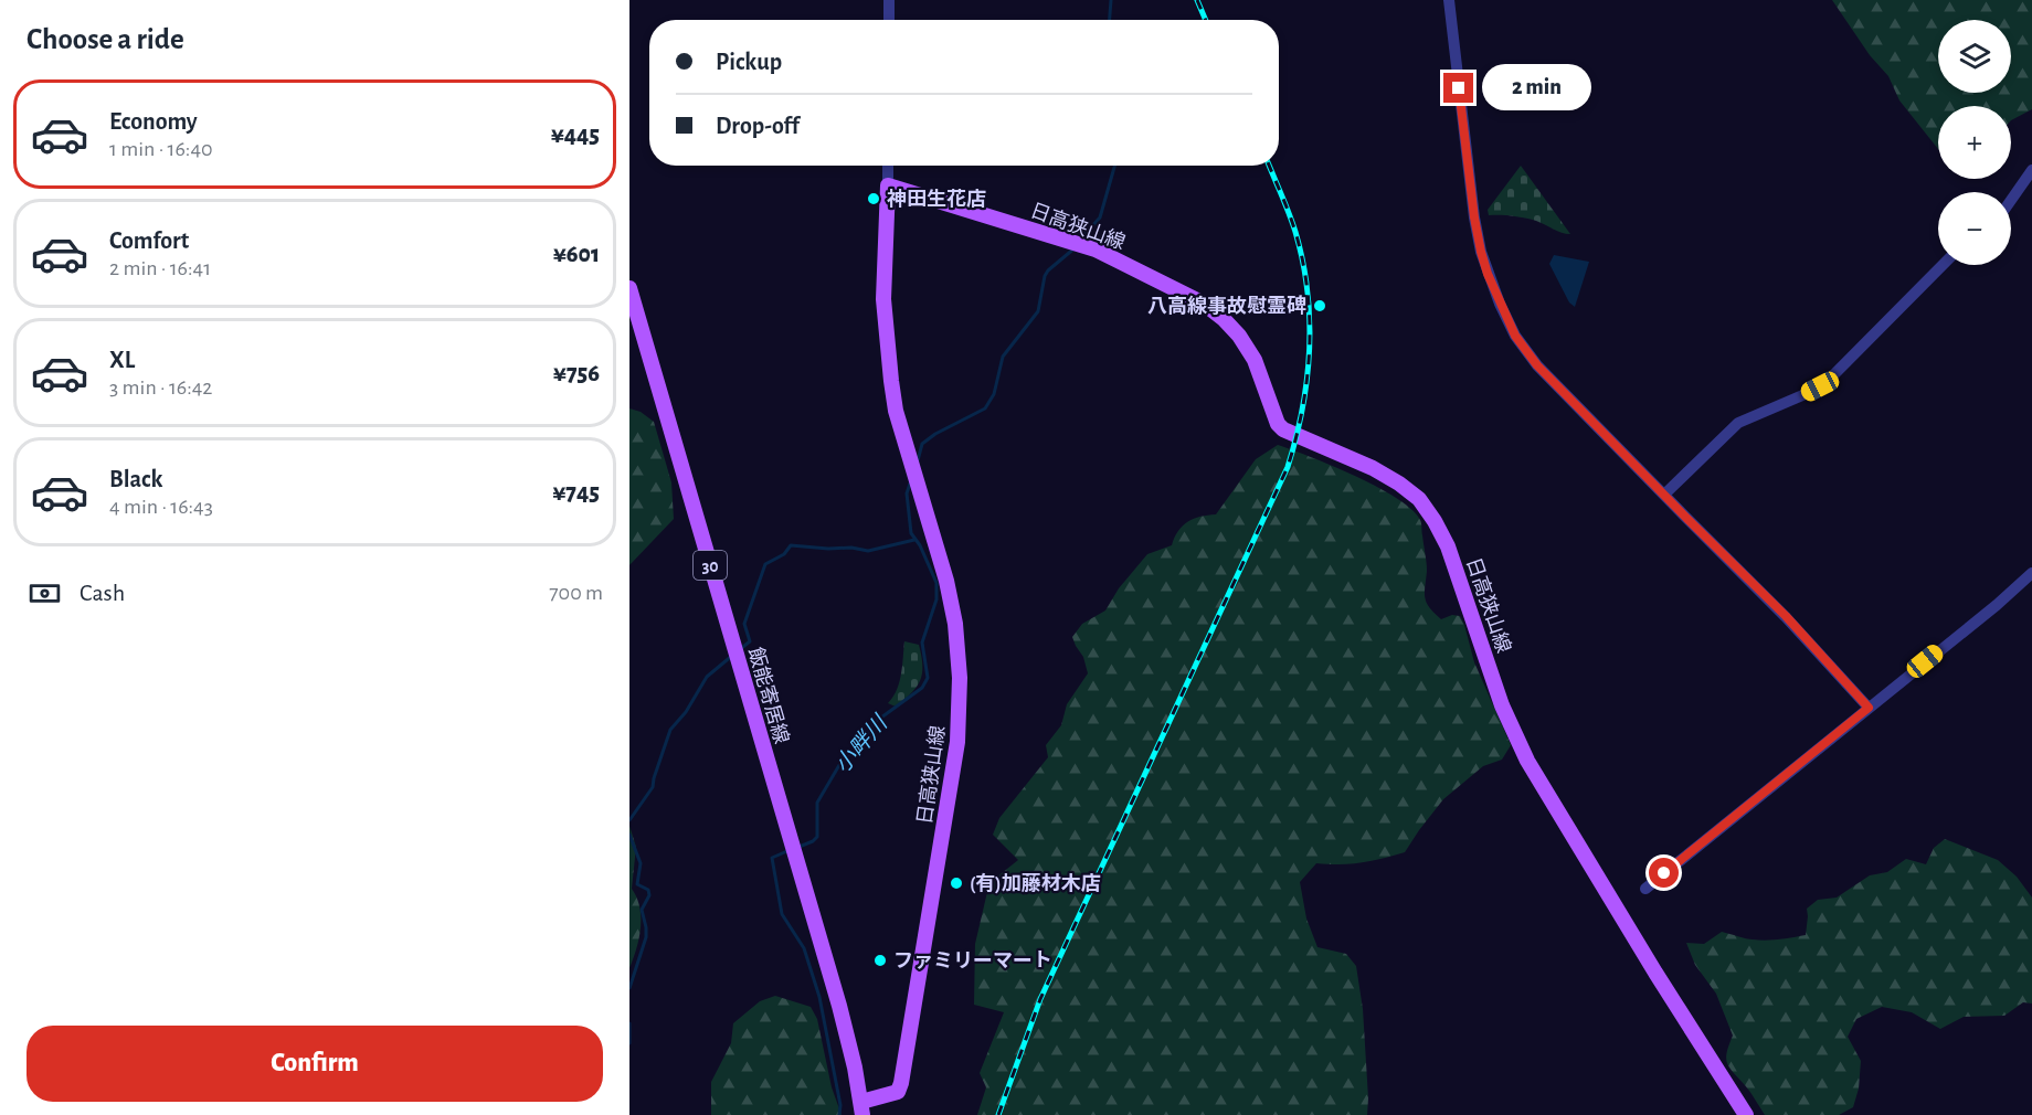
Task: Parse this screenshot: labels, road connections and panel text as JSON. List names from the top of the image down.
{
  "streets": {
    "main road": ["日高狭山線", "30", "飯能寄居線"]
  },
  "crossings": [
    ["日高狭山線", "飯能寄居線"]
  ],
  "water": ["小畔川"],
  "places": [
    "神田生花店",
    "八高線事故慰霊碑",
    "(有)加藤材木店",
    "ファミリーマート"
  ],
  "page": {
    "heading": "Choose a ride",
    "map_buttons": ["+", "−"],
    "banner": ["Pickup", "Drop-off"],
    "bubble": "2 min",
    "list": [
      {
        "name": "Economy",
        "note": "1 min · 16:40",
        "value": "¥445"
      },
      {
        "name": "Comfort",
        "note": "2 min · 16:41",
        "value": "¥601"
      },
      {
        "name": "XL",
        "note": "3 min · 16:42",
        "value": "¥756"
      },
      {
        "name": "Black",
        "note": "4 min · 16:43",
        "value": "¥745"
      }
    ],
    "pay": ["Cash", "700 m"],
    "buttons": "Confirm"
  }
}
